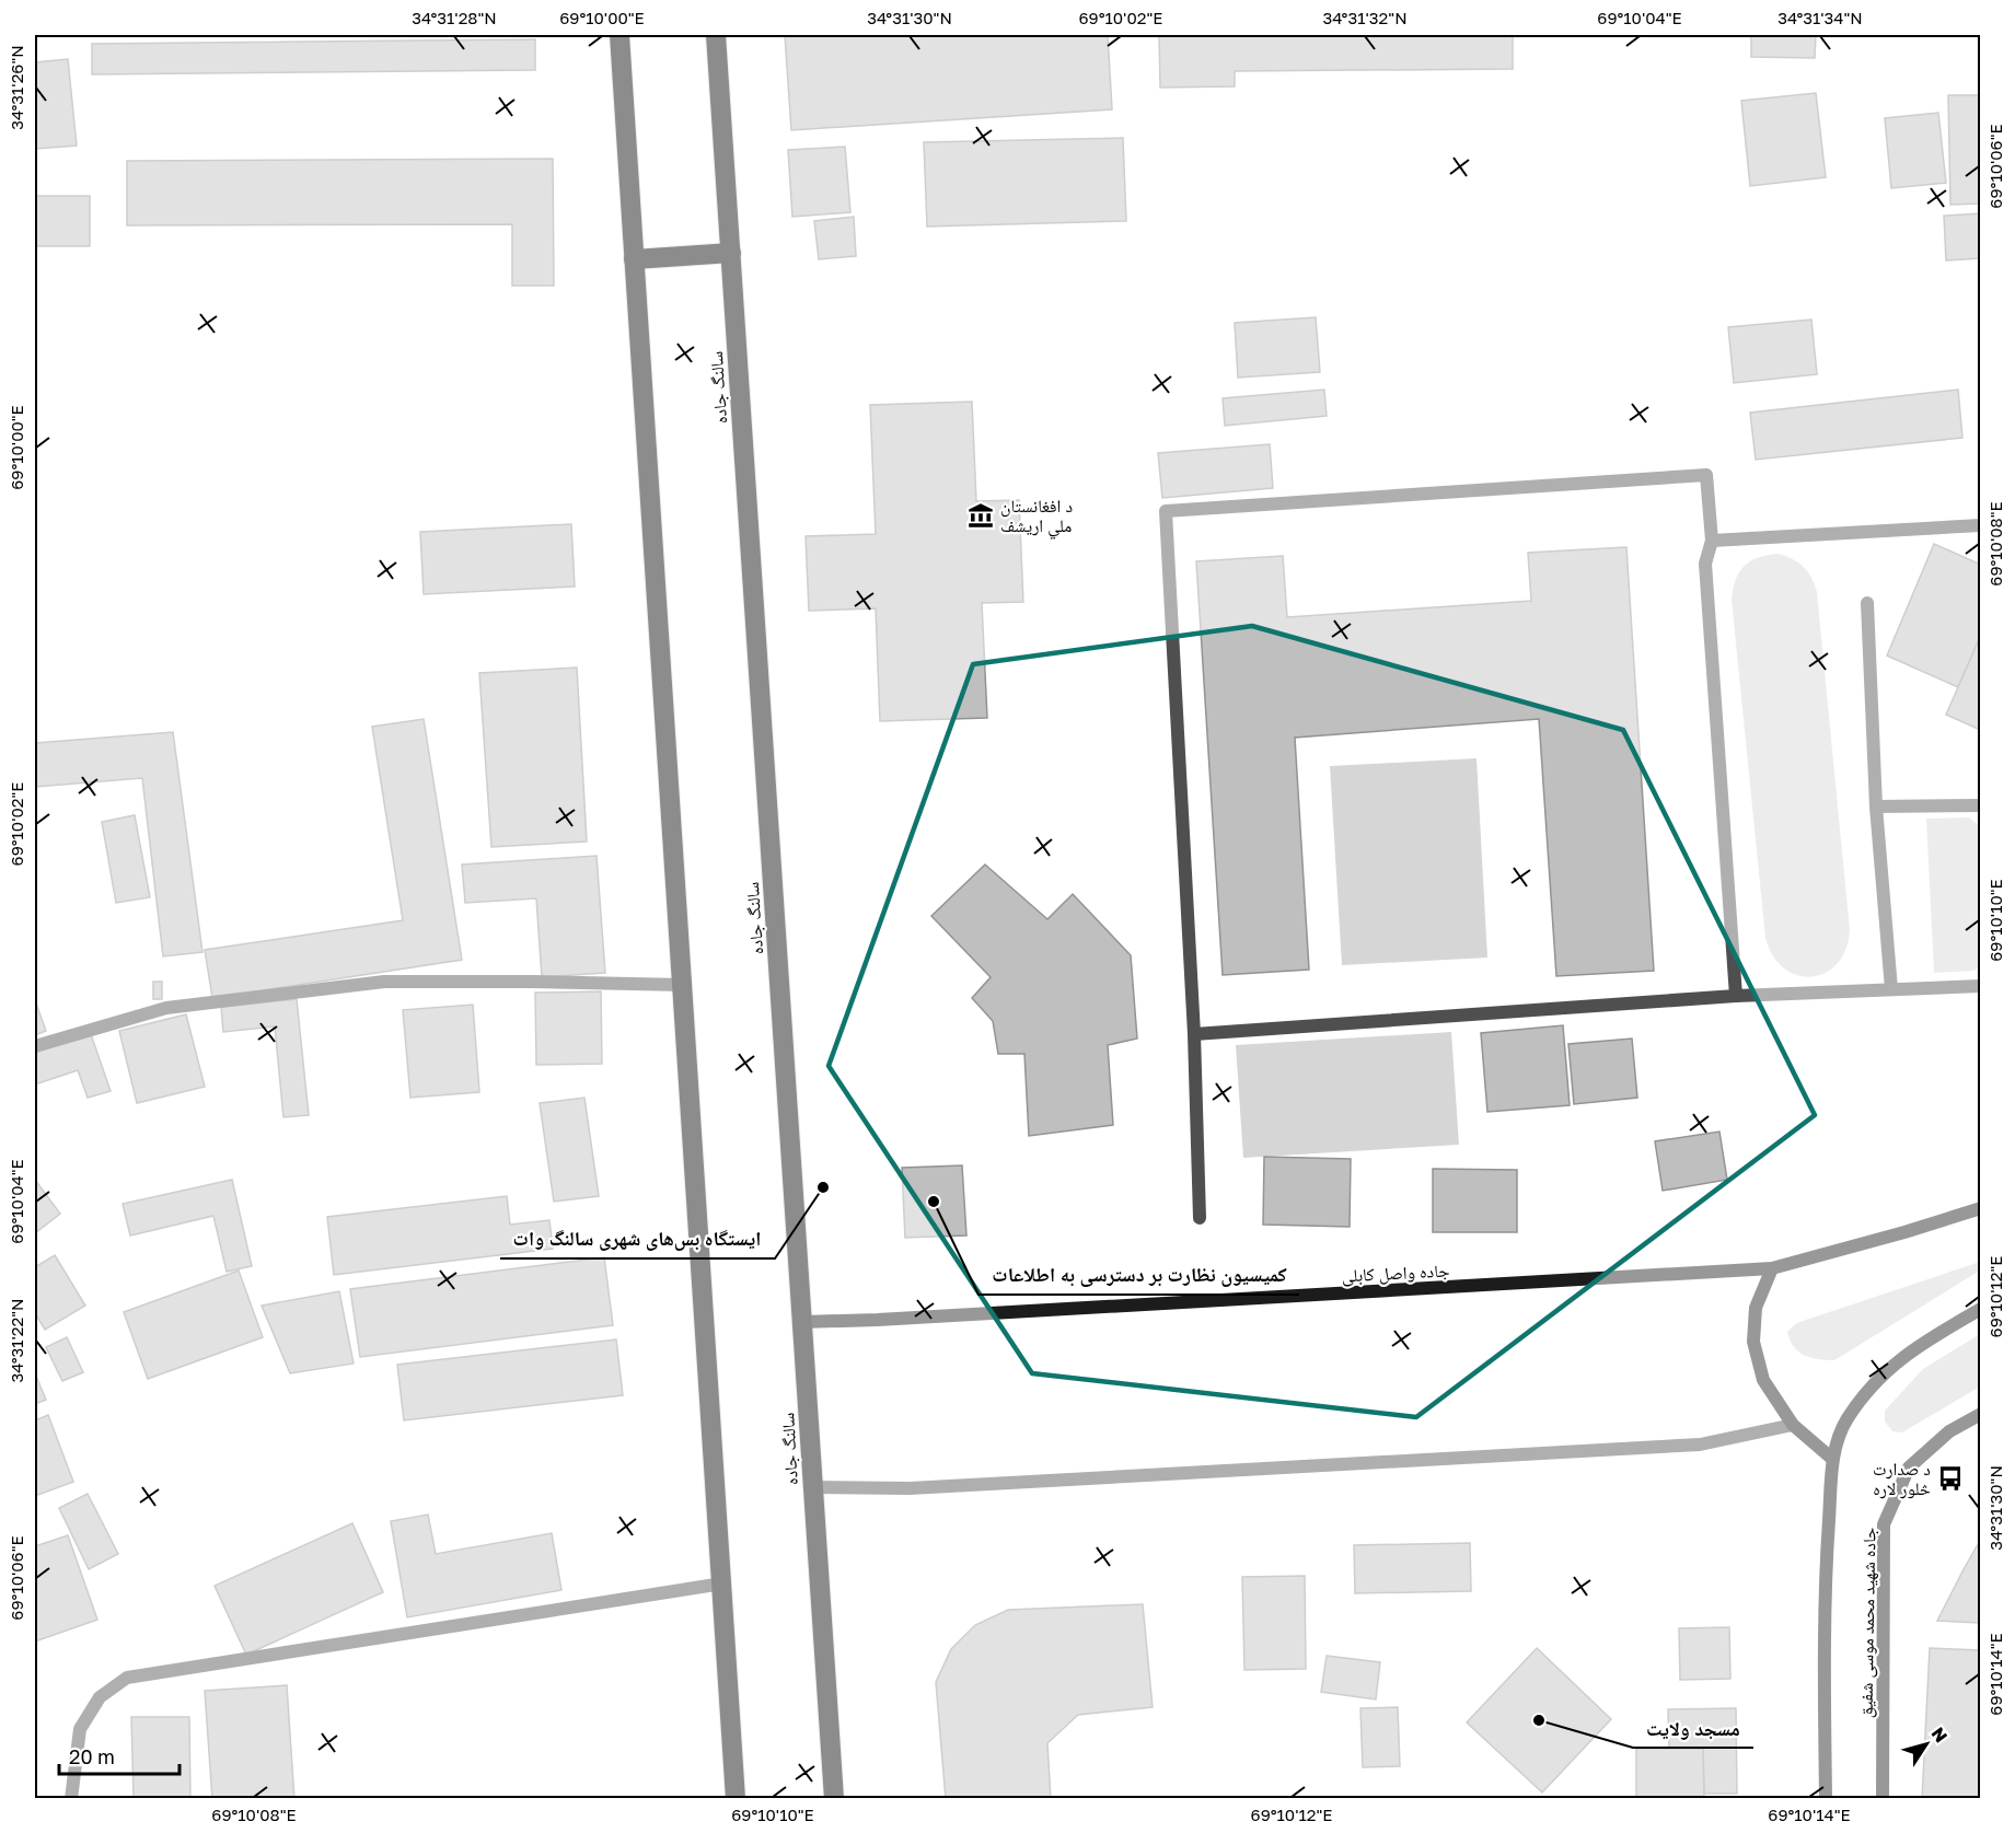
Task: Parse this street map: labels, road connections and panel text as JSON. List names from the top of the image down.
{
  "streets": {
    "highway": ["سالنگ جاده"],
    "main road": ["جاده واصل کابلی", "جاده شهید محمد موسی شفیق"]
  },
  "crossings": [
    ["سالنگ جاده", "جاده واصل کابلی"]
  ],
  "places": {
    "museum": ["د افغانستان ملي اریشف"],
    "other": ["ایستگاه بس‌های شهری سالنگ وات", "کمیسیون نظارت بر دسترسی به اطلاعات", "مسجد ولایت"],
    "bus stop": ["د صدارت څلور لاره"]
  },
  "scale_bar": "20 m",
  "north": "top right",
  "coordinates": [
    "34°31'28\"N",
    "69°10'00\"E",
    "34°31'30\"N",
    "69°10'02\"E",
    "34°31'32\"N",
    "69°10'04\"E",
    "34°31'34\"N",
    "34°31'26\"N",
    "69°10'06\"E",
    "69°10'08\"E",
    "69°10'10\"E",
    "69°10'12\"E",
    "34°31'22\"N",
    "69°10'14\"E"
  ]
}
